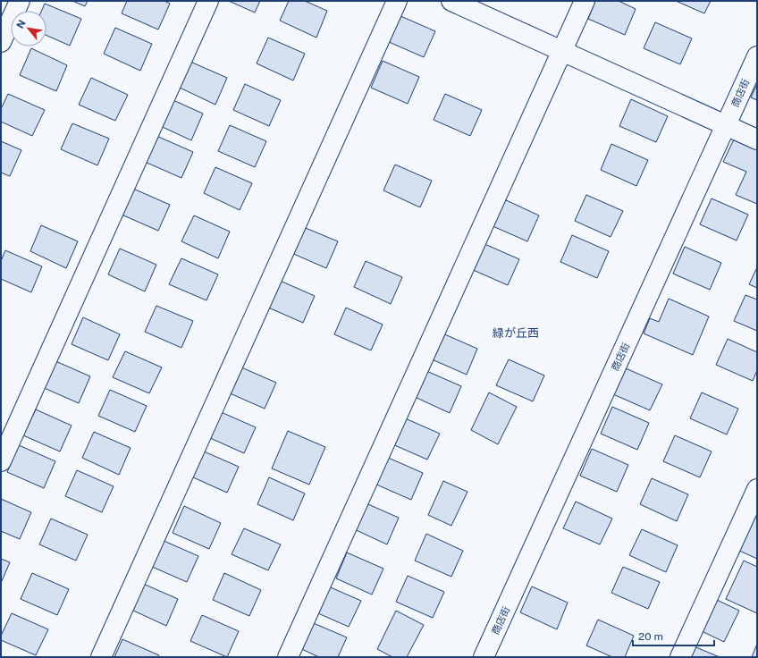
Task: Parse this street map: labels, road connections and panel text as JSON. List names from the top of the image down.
{
  "streets": {
    "street": ["商店街"]
  },
  "districts": ["緑が丘西"],
  "scale_bar": "20 m",
  "north": "top left"
}
